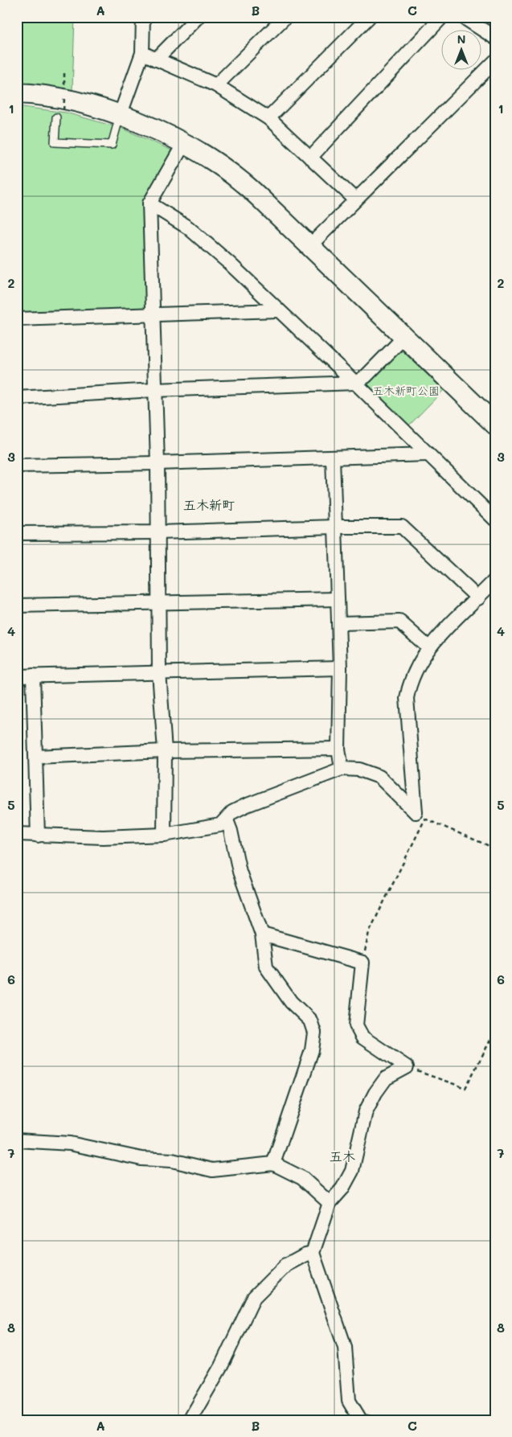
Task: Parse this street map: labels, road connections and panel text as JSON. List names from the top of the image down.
{
  "districts": ["五木新町", "五木"],
  "parks": ["五木新町公園"],
  "north": "top",
  "grid": {
    "columns": ["A", "B", "C"],
    "rows": [
      "1",
      "2",
      "3",
      "4",
      "5",
      "6",
      "7",
      "8"
    ]
  }
}
